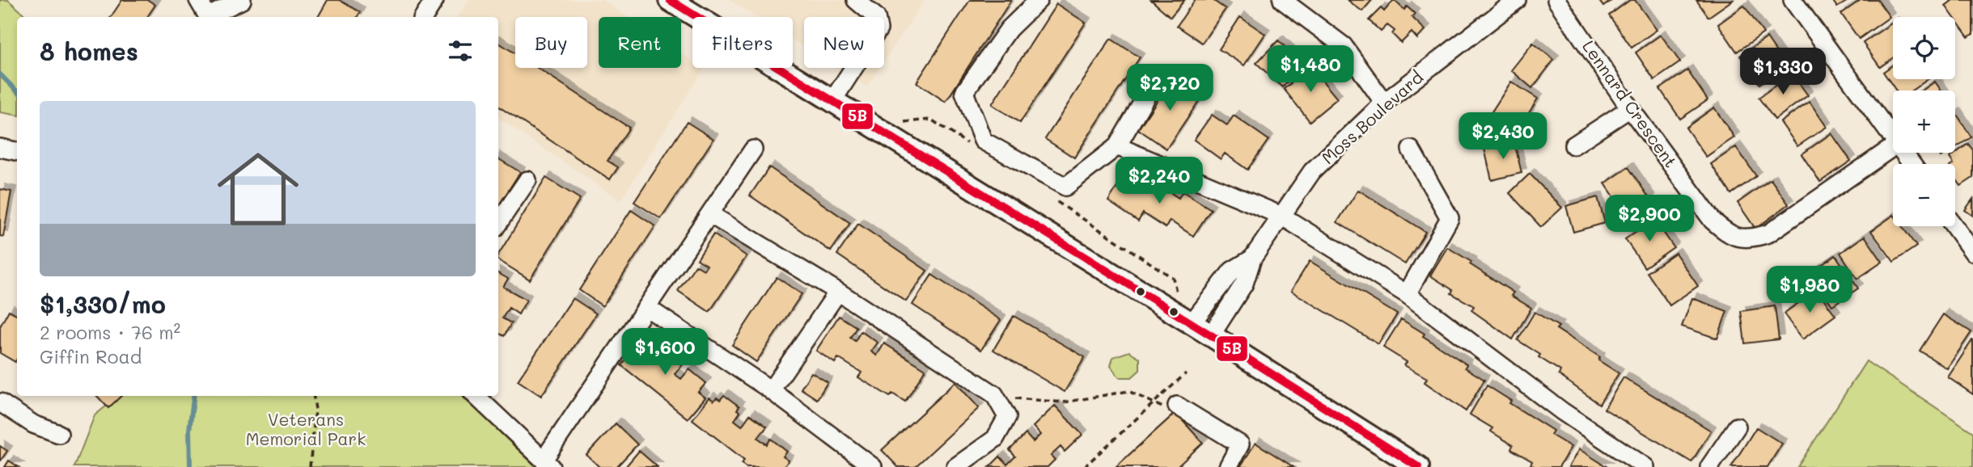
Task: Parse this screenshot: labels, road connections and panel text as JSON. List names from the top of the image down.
{
  "streets": {
    "street": ["Lennard Crescent", "Moss Boulevard"]
  },
  "parks": ["Veterans Memorial Park"],
  "lines": ["transit line 5B"],
  "page": {
    "map_buttons": ["+", "−"],
    "chip": [
      "Buy",
      "Rent",
      "Filters",
      "New"
    ],
    "heading": "8 homes",
    "price": [
      "$1,480",
      "$1,330",
      "$2,720",
      "$2,430",
      "$2,240",
      "$2,900",
      "$1,980",
      "$1,600"
    ],
    "list": [
      {
        "name": "$1,330/mo",
        "note": "2 rooms · 76 m² · Giffin Road"
      }
    ]
  }
}
